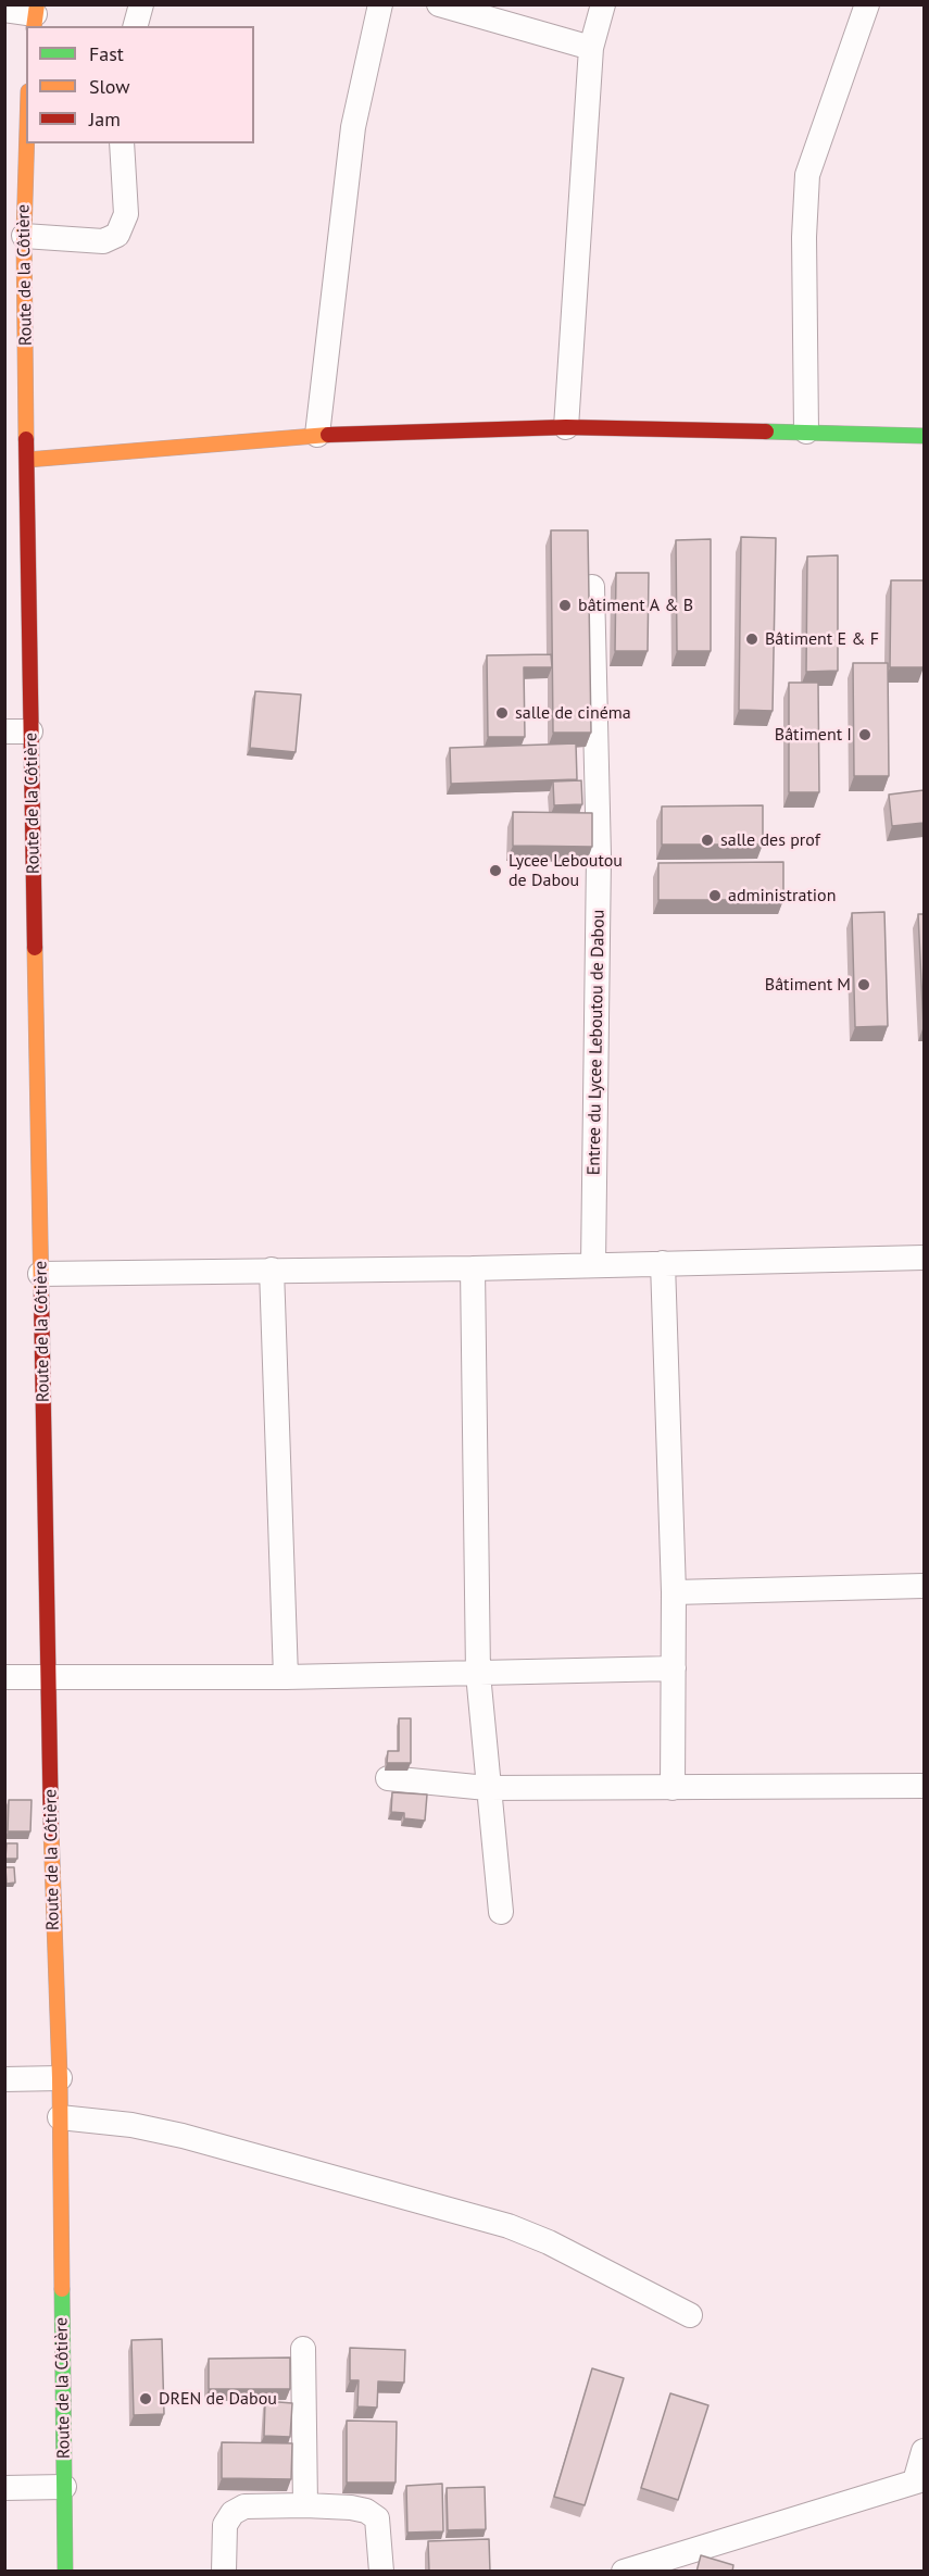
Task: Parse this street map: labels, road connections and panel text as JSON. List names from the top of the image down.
{
  "streets": {
    "main road": ["Route de la Côtière"],
    "street": ["Entree du Lycee Leboutou de Dabou"]
  },
  "places": [
    "bâtiment A & B",
    "Bâtiment E & F",
    "salle de cinéma",
    "Bâtiment I",
    "salle des prof",
    "Lycee Leboutou de Dabou",
    "administration",
    "Bâtiment M",
    "DREN de Dabou"
  ],
  "legend": ["Fast", "Slow", "Jam"]
}
